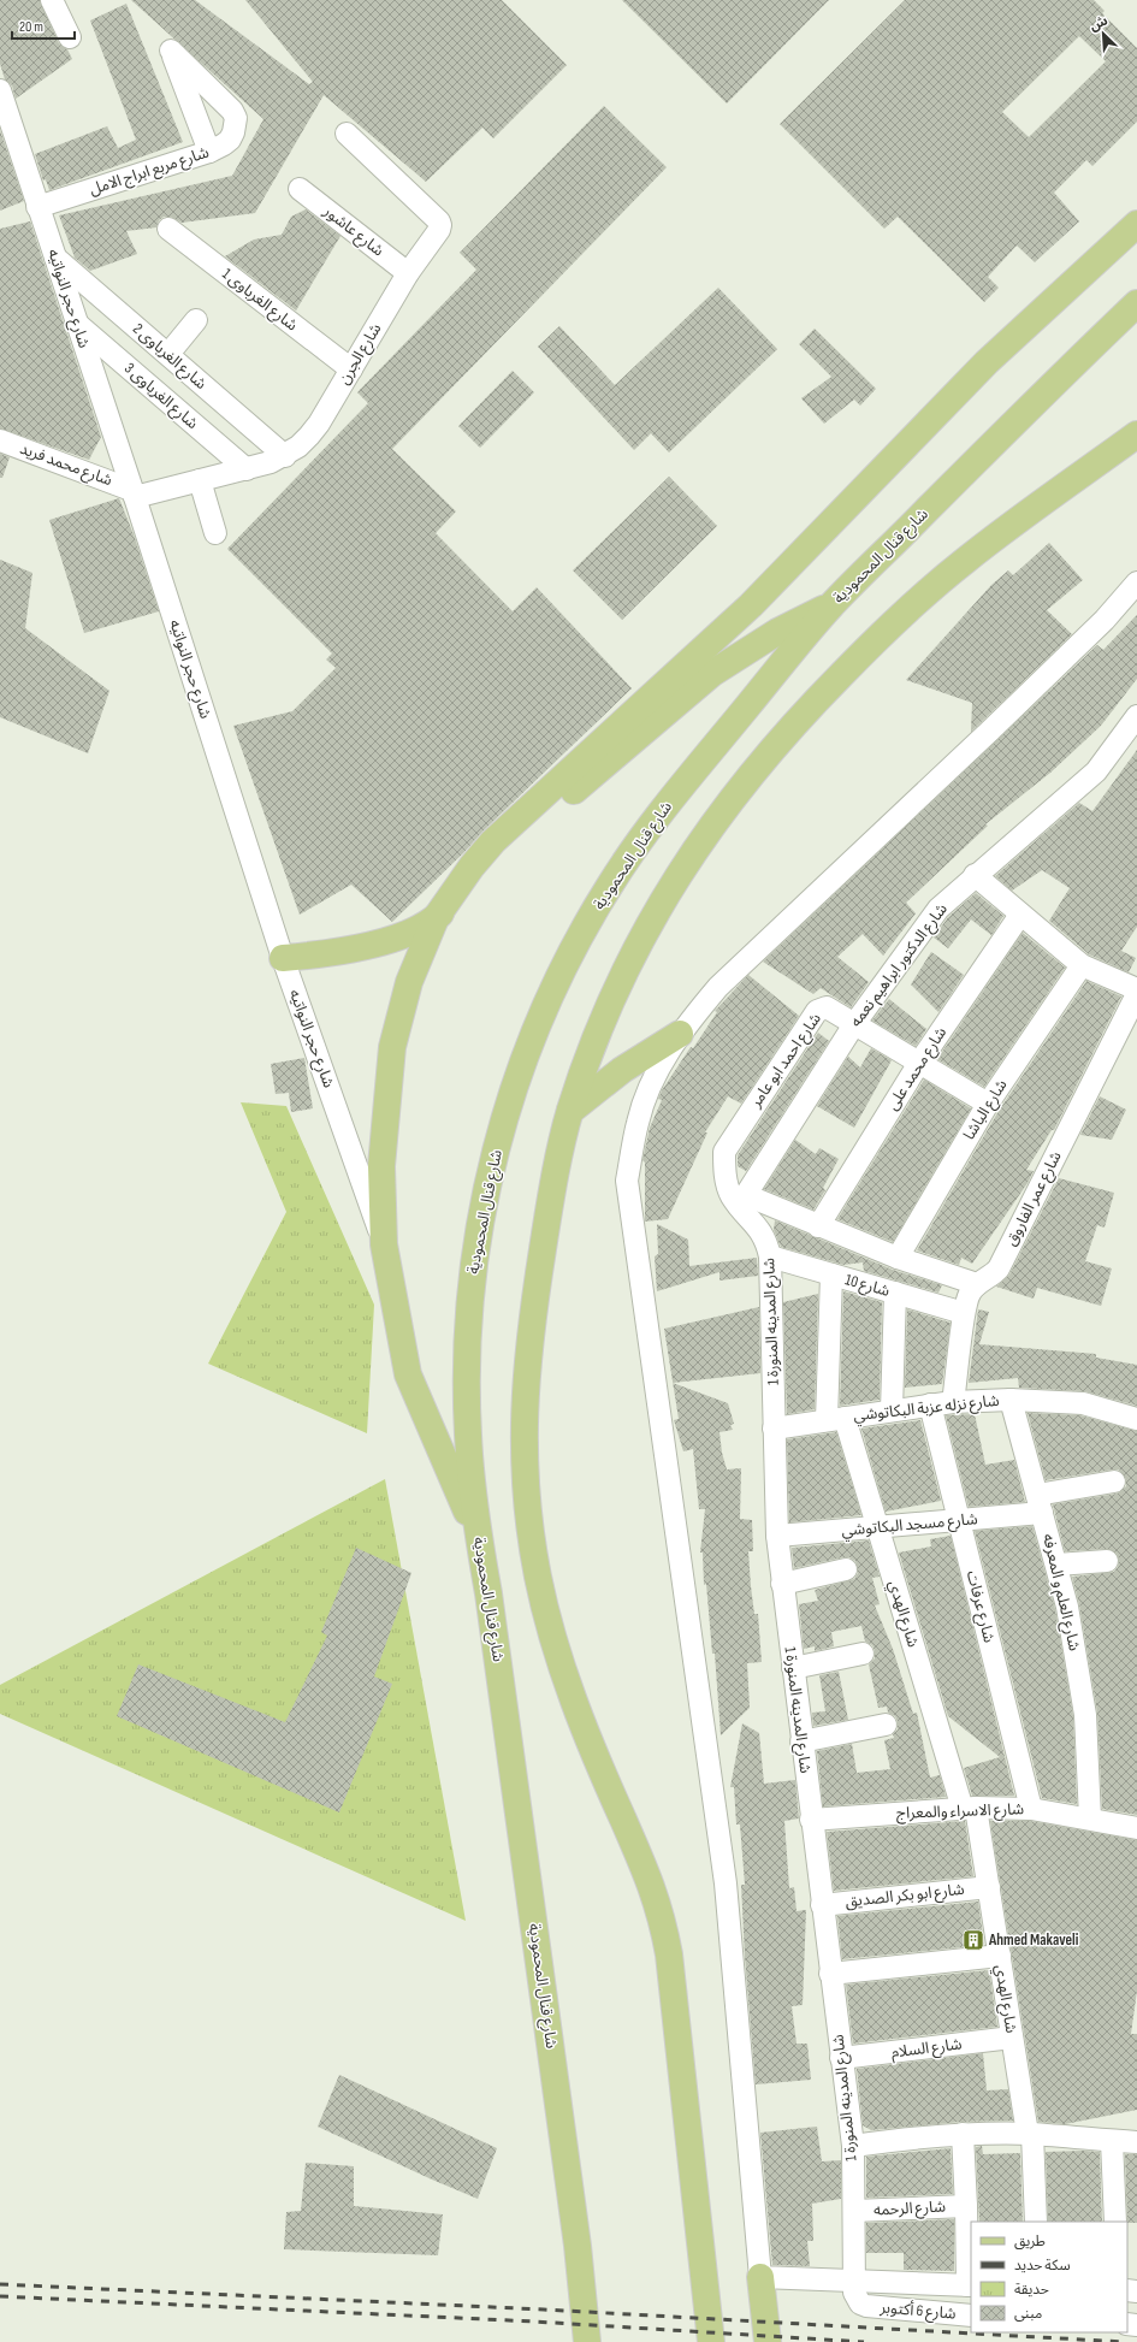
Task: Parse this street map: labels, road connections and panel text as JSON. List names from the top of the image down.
{
  "streets": {
    "main road": ["شارع قنال المحمودية"],
    "street": [
      "شارع مربع ابراج الامل",
      "شارع عاشور",
      "شارع حجر النواتيه",
      "شارع الغرباوى 1",
      "شارع الجرن",
      "شارع الغرباوى 2",
      "شارع الغرباوى 3",
      "شارع محمد فريد",
      "شارع الدكتور ابراهيم نعمه",
      "شارع احمد ابو عامر",
      "شارع محمد على",
      "شارع الباشا",
      "شارع عمر الفاروق",
      "شارع 10",
      "شارع المدينه المنورة 1",
      "شارع نزله عزبة البكاتوشي",
      "شارع مسجد البكاتوشي",
      "شارع العلم و المعرفه",
      "شارع عرفات",
      "شارع الهدي",
      "شارع الاسراء والمعراج",
      "شارع ابو بكر الصديق",
      "شارع السلام",
      "شارع الرحمه",
      "شارع 6 أكتوبر"
    ]
  },
  "crossings": [
    ["شارع مربع ابراج الامل", "شارع حجر النواتيه"],
    ["شارع عاشور", "شارع الجرن"],
    ["شارع حجر النواتيه", "شارع الجرن"],
    ["شارع حجر النواتيه", "شارع الغرباوى 2"],
    ["شارع حجر النواتيه", "شارع الغرباوى 3"],
    ["شارع حجر النواتيه", "شارع محمد فريد"],
    ["شارع الغرباوى 1", "شارع الجرن"],
    ["شارع الجرن", "شارع الغرباوى 2"],
    ["شارع الجرن", "شارع الغرباوى 3"],
    ["شارع الجرن", "شارع محمد فريد"],
    ["شارع الدكتور ابراهيم نعمه", "شارع احمد ابو عامر"],
    ["شارع الدكتور ابراهيم نعمه", "شارع المدينه المنورة 1"],
    ["شارع احمد ابو عامر", "شارع محمد على"],
    ["شارع احمد ابو عامر", "شارع الباشا"],
    ["شارع احمد ابو عامر", "شارع المدينه المنورة 1"],
    ["شارع عمر الفاروق", "شارع 10"],
    ["شارع عمر الفاروق", "شارع نزله عزبة البكاتوشي"],
    ["شارع 10", "شارع المدينه المنورة 1"],
    ["شارع 10", "شارع الهدي"],
    ["شارع المدينه المنورة 1", "شارع نزله عزبة البكاتوشي"],
    ["شارع المدينه المنورة 1", "شارع مسجد البكاتوشي"],
    ["شارع المدينه المنورة 1", "شارع الاسراء والمعراج"],
    ["شارع المدينه المنورة 1", "شارع ابو بكر الصديق"],
    ["شارع المدينه المنورة 1", "شارع السلام"],
    ["شارع المدينه المنورة 1", "شارع الرحمه"],
    ["شارع المدينه المنورة 1", "شارع 6 أكتوبر"],
    ["شارع نزله عزبة البكاتوشي", "شارع العلم و المعرفه"],
    ["شارع نزله عزبة البكاتوشي", "شارع عرفات"],
    ["شارع نزله عزبة البكاتوشي", "شارع الهدي"],
    ["شارع مسجد البكاتوشي", "شارع العلم و المعرفه"],
    ["شارع مسجد البكاتوشي", "شارع عرفات"],
    ["شارع مسجد البكاتوشي", "شارع الهدي"],
    ["شارع العلم و المعرفه", "شارع الاسراء والمعراج"],
    ["شارع عرفات", "شارع الاسراء والمعراج"],
    ["شارع الهدي", "شارع الاسراء والمعراج"],
    ["شارع الهدي", "شارع ابو بكر الصديق"],
    ["شارع الهدي", "شارع السلام"]
  ],
  "places": {
    "building": ["Ahmed Makaveli"]
  },
  "legend": [
    "طريق",
    "سكة حديد",
    "حديقة",
    "مبنى"
  ],
  "scale_bar": "20 m",
  "north": "top left"
}
